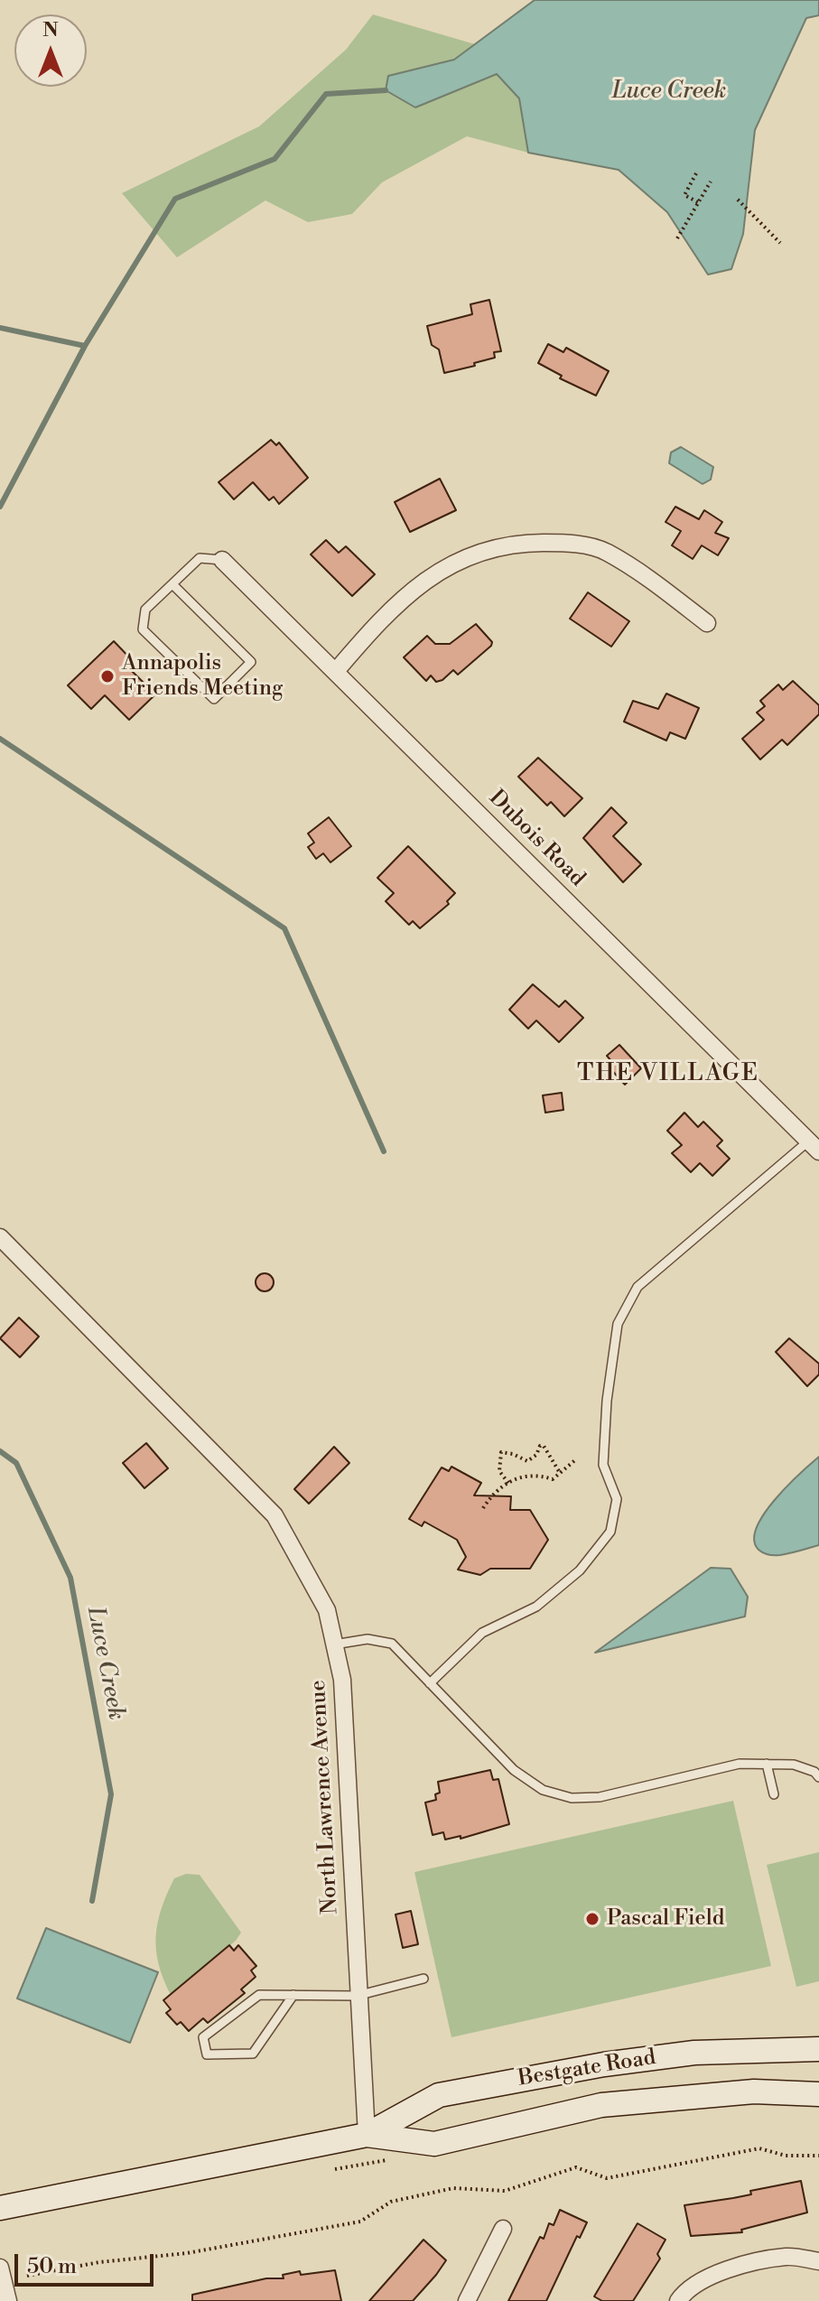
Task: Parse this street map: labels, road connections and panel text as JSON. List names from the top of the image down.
{
  "streets": {
    "main road": ["Bestgate Road"],
    "street": ["Dubois Road", "North Lawrence Avenue"]
  },
  "crossings": [
    ["North Lawrence Avenue", "Bestgate Road"]
  ],
  "districts": ["THE VILLAGE"],
  "water": ["Luce Creek"],
  "places": ["Annapolis Friends Meeting", "Pascal Field"],
  "scale_bar": "50 m",
  "north": "top"
}
